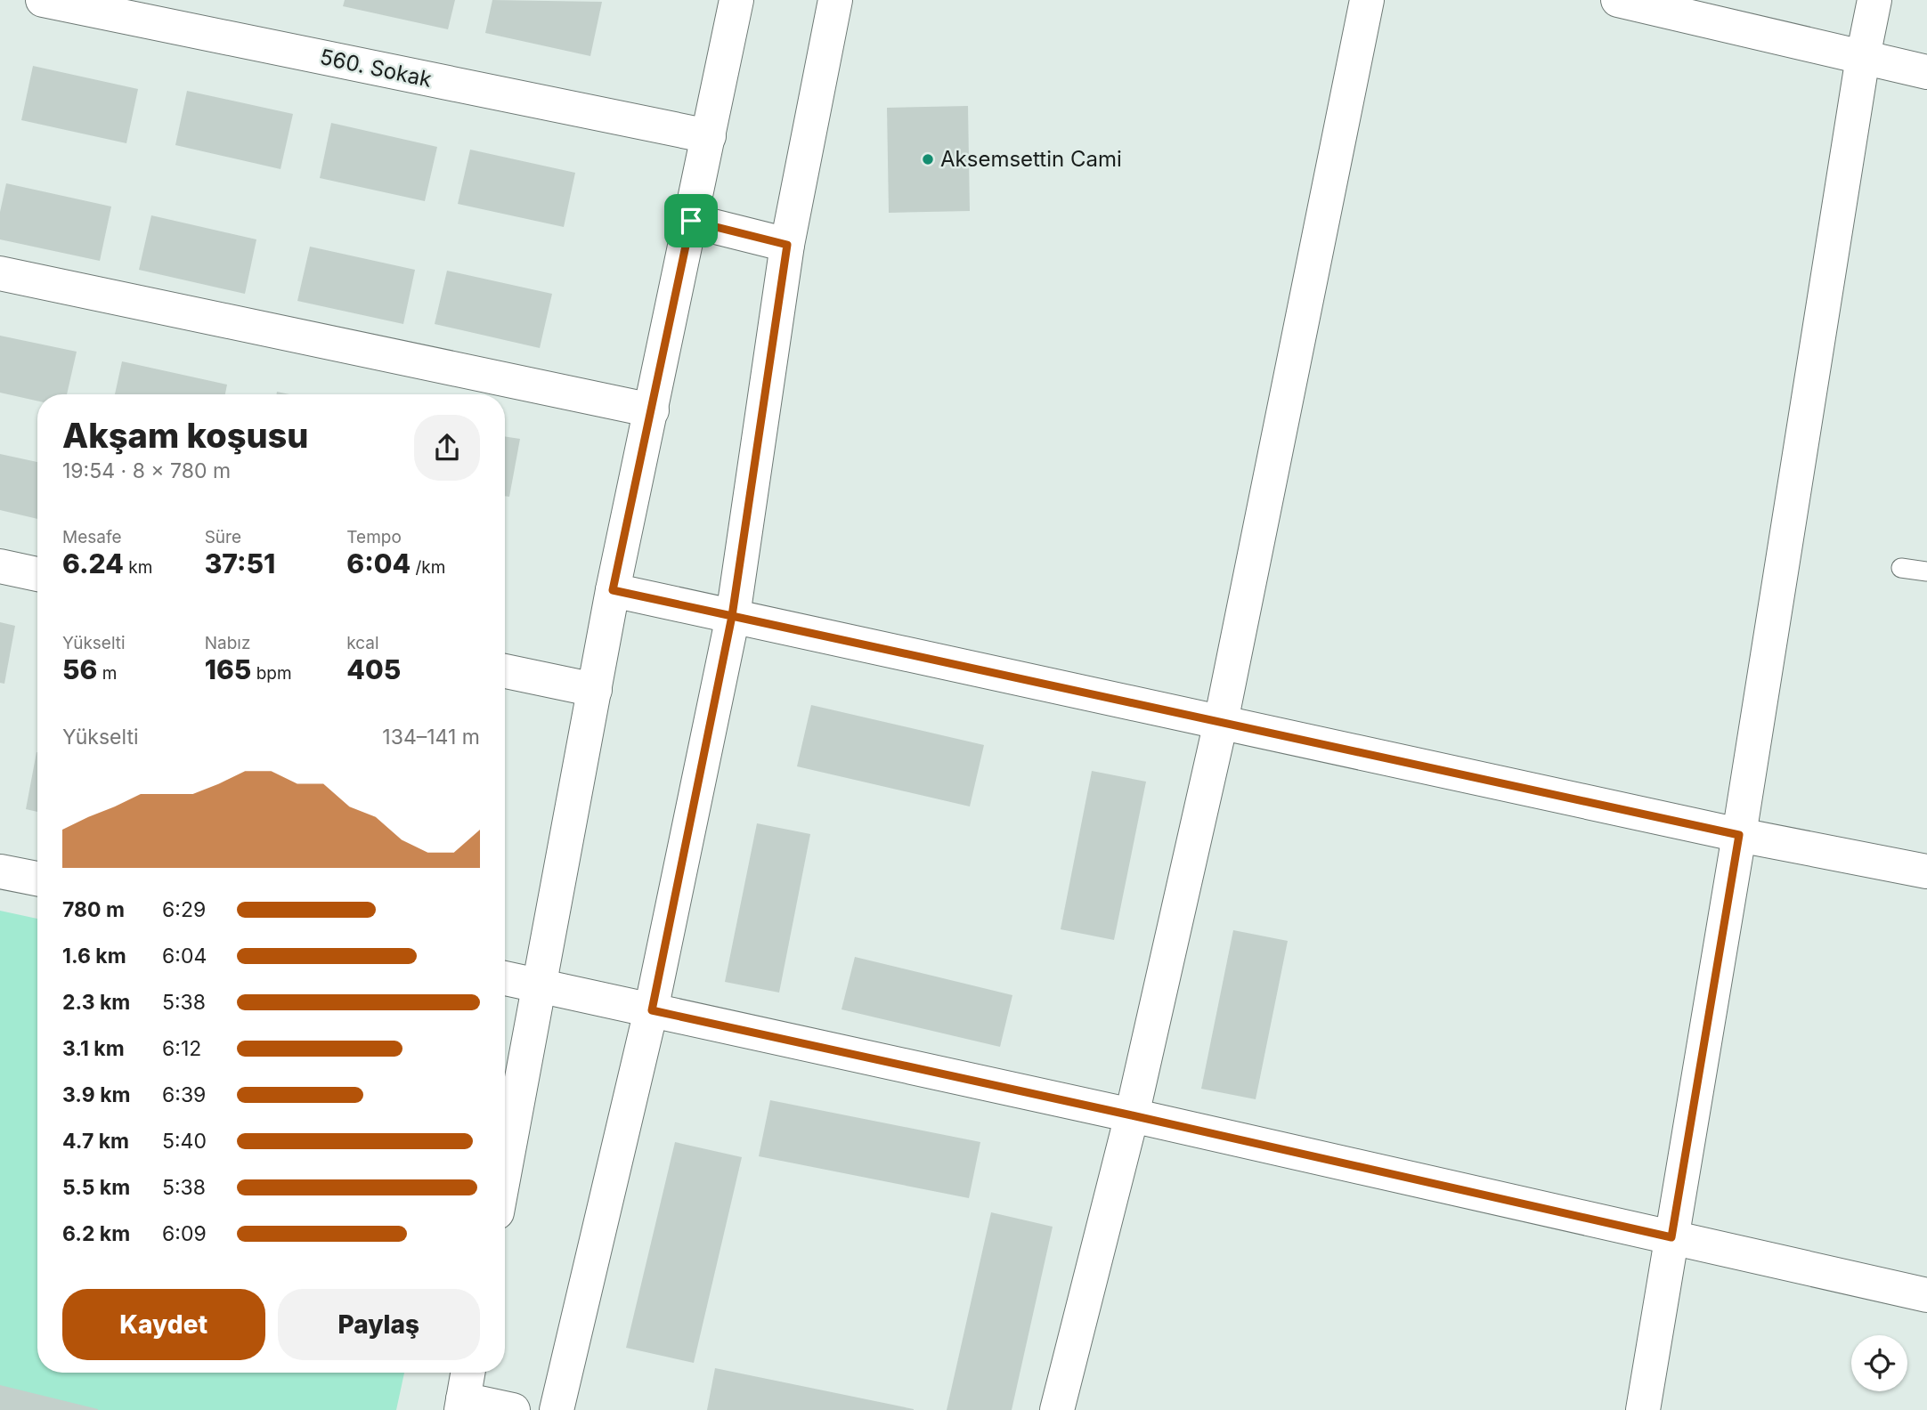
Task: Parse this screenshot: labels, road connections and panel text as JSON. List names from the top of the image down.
{
  "streets": {
    "street": ["560. Sokak"]
  },
  "places": ["Aksemsettin Cami"],
  "page": {
    "heading": ["Akşam koşusu", "19:54 · 8 × 780 m"],
    "stats": [
      ["Mesafe", "6.24 km"],
      ["Süre", "37:51"],
      ["Tempo", "6:04 /km"],
      ["Yükselti", "56 m"],
      ["Nabız", "165 bpm"],
      ["kcal", "405"]
    ],
    "chart": ["Yükselti", "134–141 m"],
    "list": [
      {
        "name": "780 m",
        "note": "6:29"
      },
      {
        "name": "1.6 km",
        "note": "6:04"
      },
      {
        "name": "2.3 km",
        "note": "5:38"
      },
      {
        "name": "3.1 km",
        "note": "6:12"
      },
      {
        "name": "3.9 km",
        "note": "6:39"
      },
      {
        "name": "4.7 km",
        "note": "5:40"
      },
      {
        "name": "5.5 km",
        "note": "5:38"
      },
      {
        "name": "6.2 km",
        "note": "6:09"
      }
    ],
    "buttons": ["Kaydet", "Paylaş"]
  }
}
